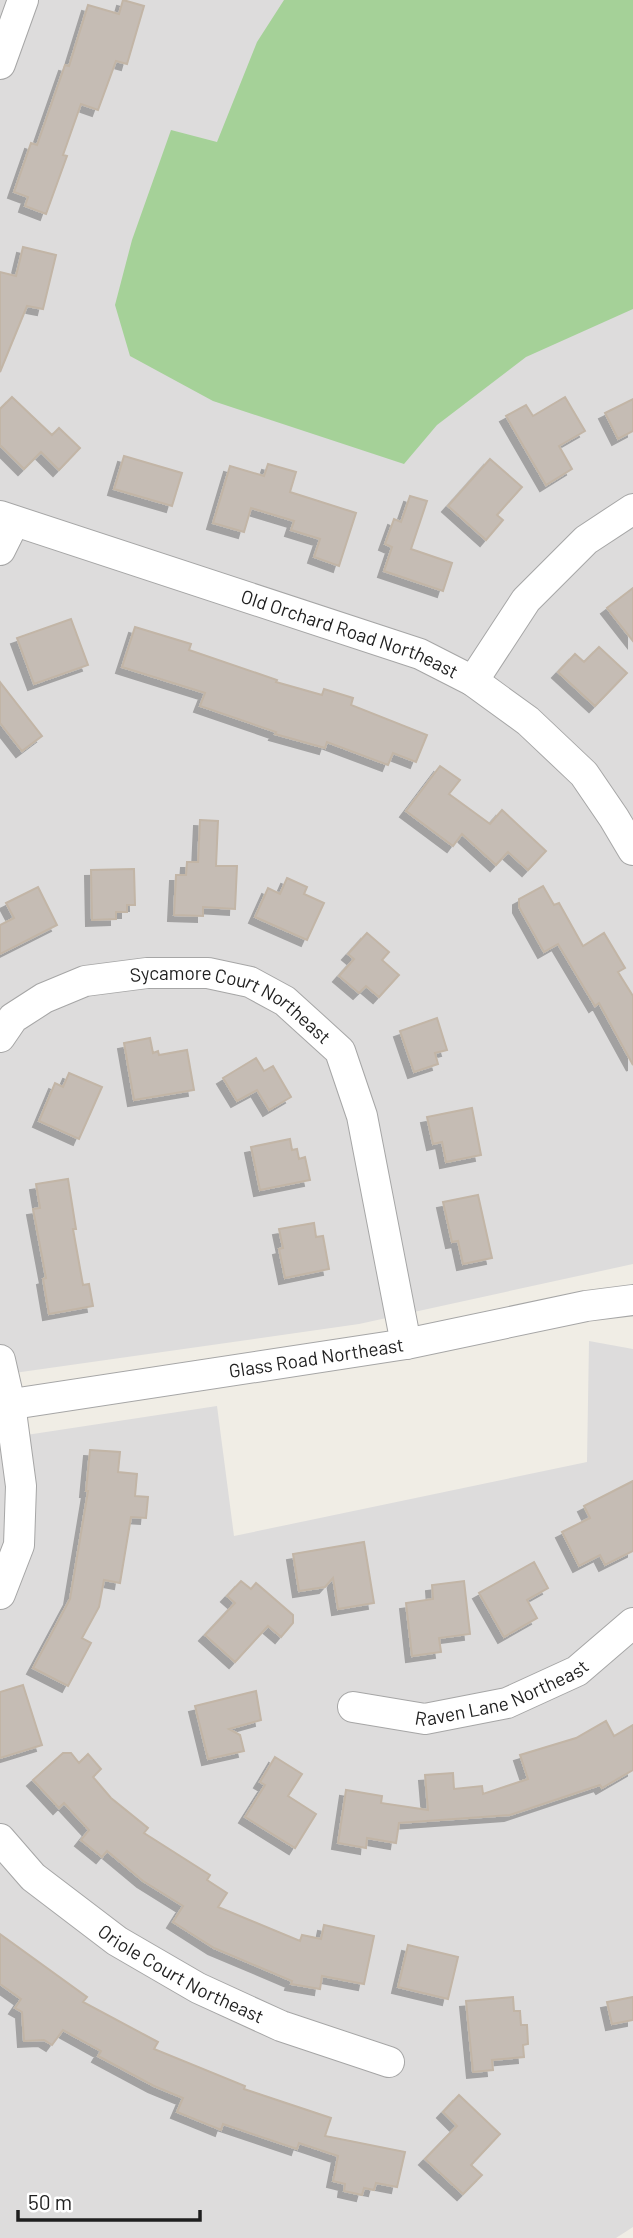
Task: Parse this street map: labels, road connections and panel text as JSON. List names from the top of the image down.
{
  "streets": {
    "street": [
      "Old Orchard Road Northeast",
      "Sycamore Court Northeast",
      "Glass Road Northeast",
      "Raven Lane Northeast",
      "Oriole Court Northeast"
    ]
  },
  "crossings": [
    ["Sycamore Court Northeast", "Glass Road Northeast"]
  ],
  "scale_bar": "50 m"
}
